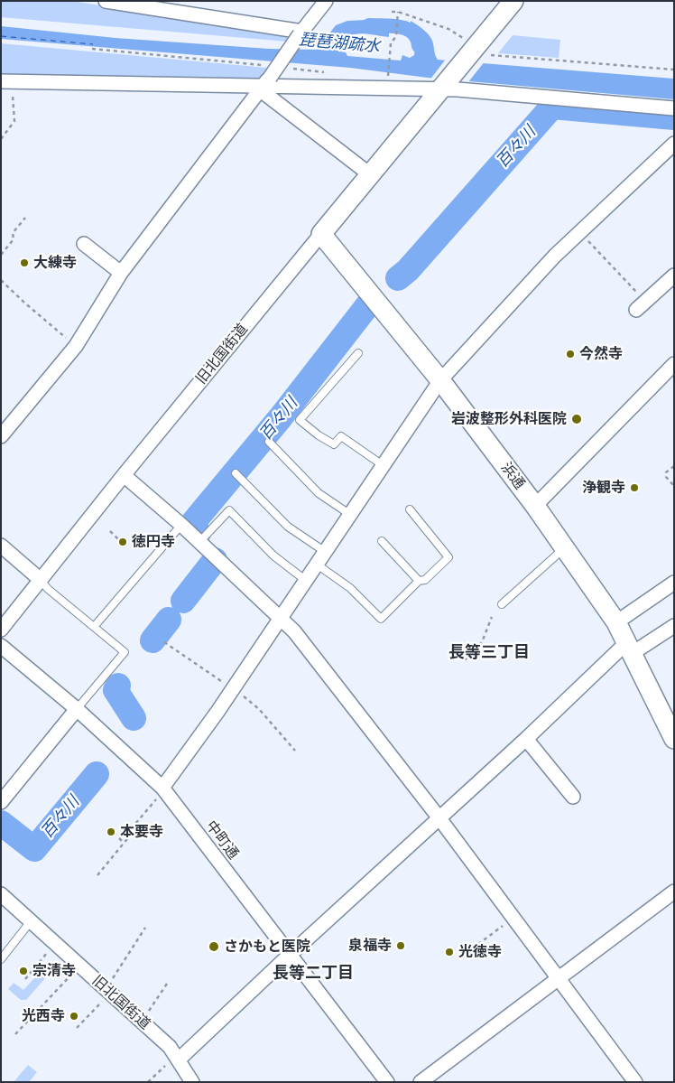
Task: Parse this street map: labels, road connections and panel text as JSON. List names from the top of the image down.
{
  "streets": {
    "street": ["旧北国街道", "浜通", "中町通"]
  },
  "crossings": [
    ["旧北国街道", "浜通"]
  ],
  "districts": ["長等三丁目", "長等二丁目"],
  "water": ["琵琶湖疏水", "百々川"],
  "places": [
    "大練寺",
    "今然寺",
    "岩波整形外科医院",
    "浄観寺",
    "徳円寺",
    "本要寺",
    "泉福寺",
    "さかもと医院",
    "光徳寺",
    "宗清寺",
    "光西寺"
  ]
}
